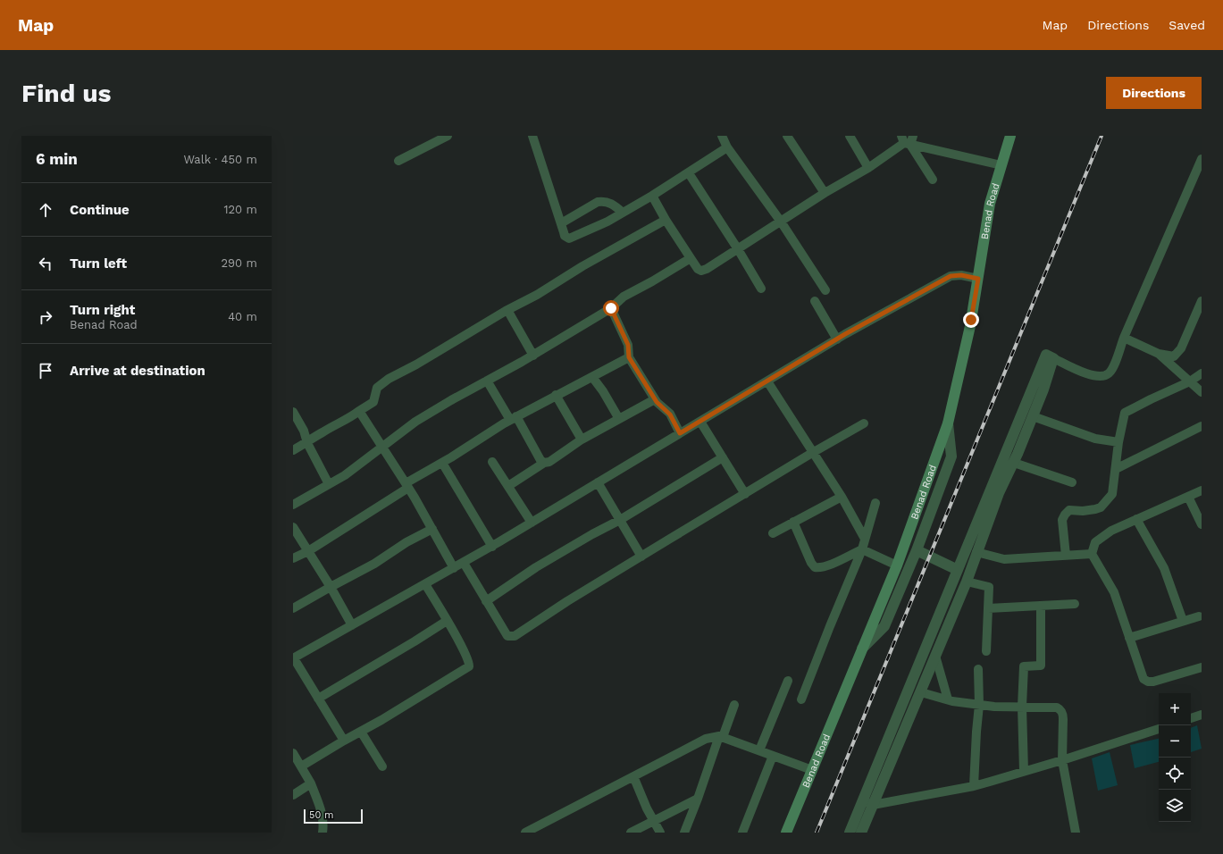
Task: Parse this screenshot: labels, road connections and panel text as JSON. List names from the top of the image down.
{
  "streets": {
    "main road": ["Benad Road"]
  },
  "scale_bar": "50 m",
  "page": {
    "header": "Map",
    "nav": ["Map", "Directions", "Saved"],
    "buttons": "Directions",
    "title": "Find us",
    "heading": ["6 min", "Walk · 450 m"],
    "list": [
      ["Continue", "120 m"],
      ["Turn left", "290 m"],
      ["Turn right", "Benad Road", "40 m"],
      "Arrive at destination"
    ],
    "map_buttons": ["+", "−"],
    "scale": "50 m"
  }
}
